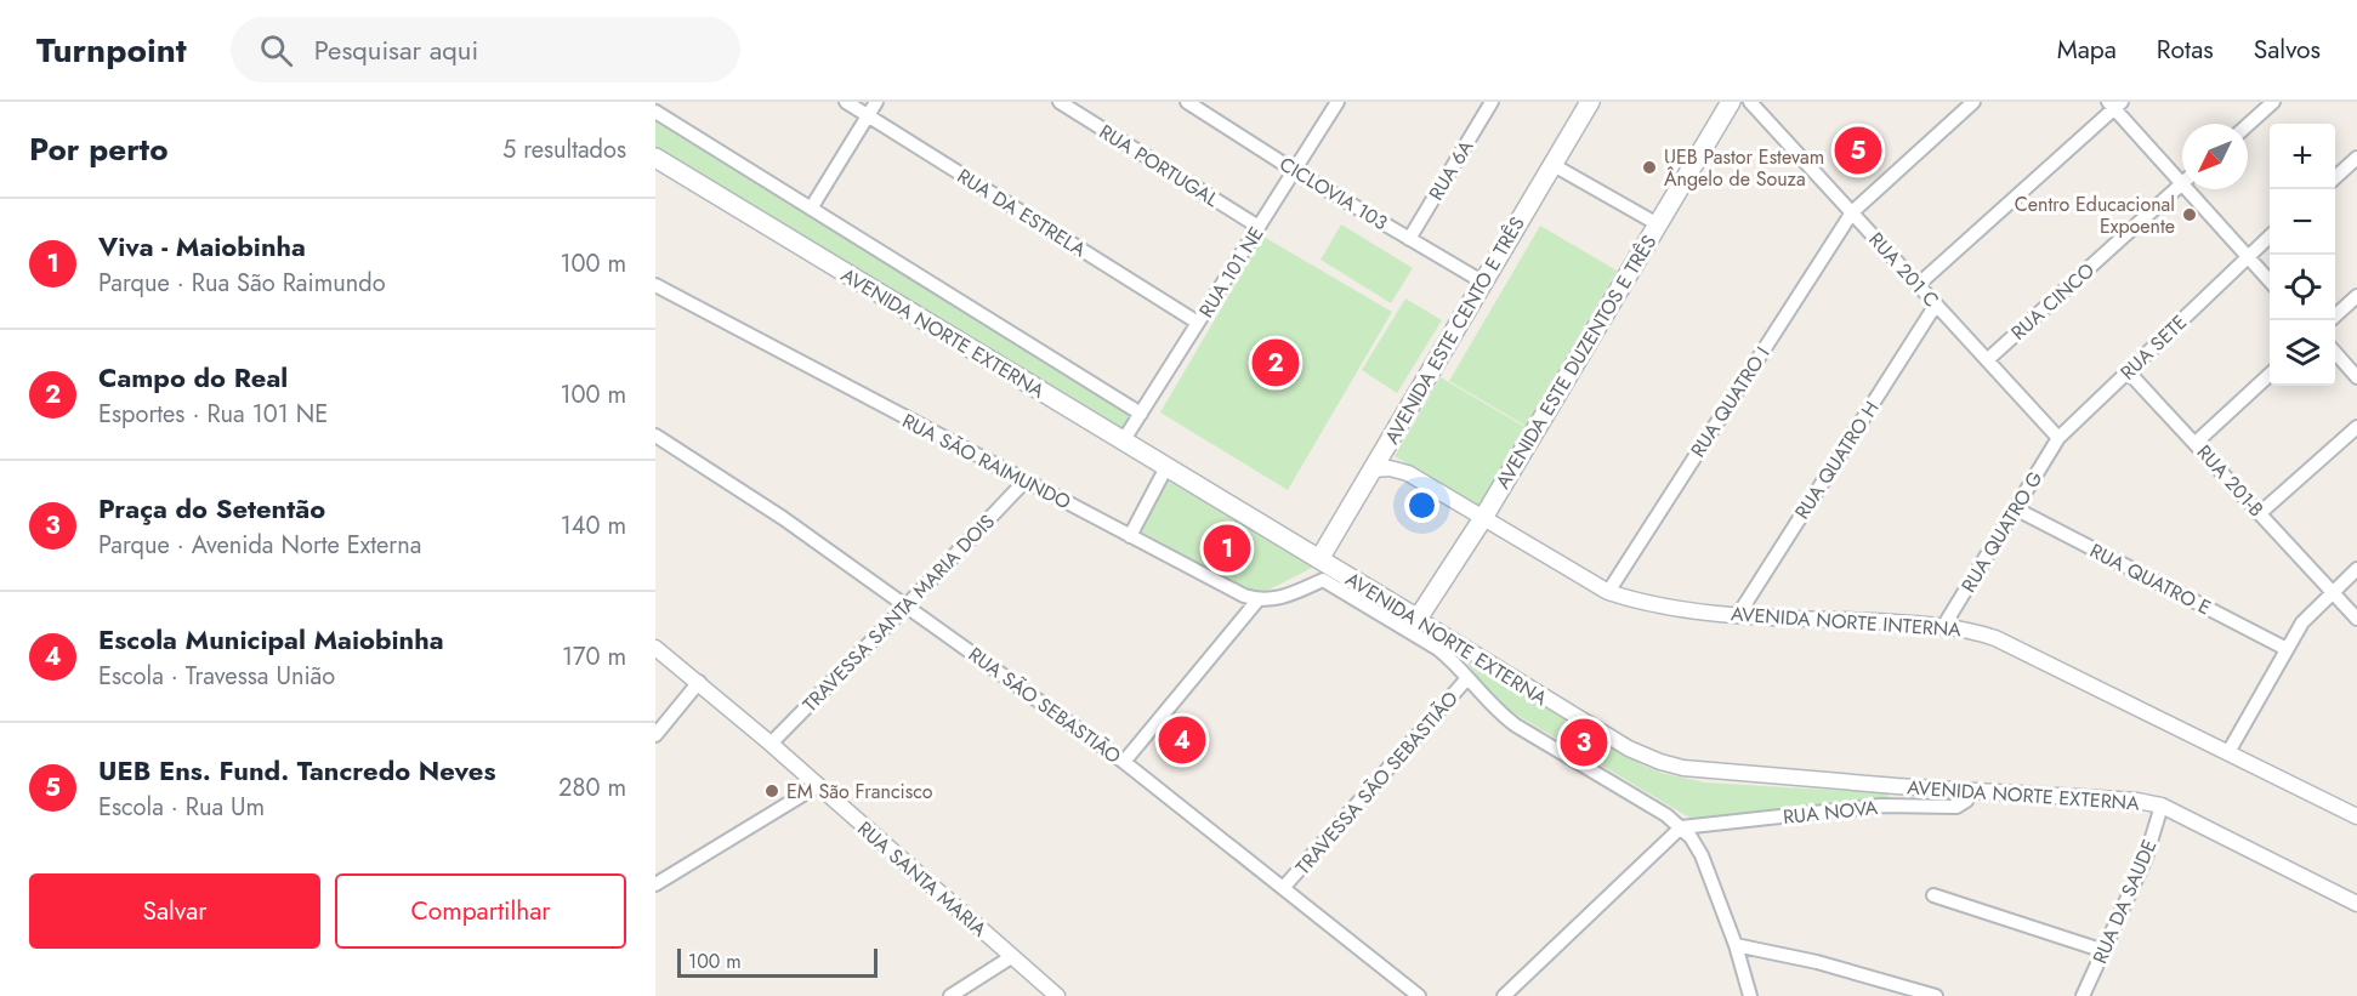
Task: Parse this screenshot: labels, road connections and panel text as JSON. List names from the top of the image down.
{
  "streets": {
    "main road": ["AVENIDA ESTE CENTO E TRÊS", "AVENIDA NORTE EXTERNA", "AVENIDA ESTE DUZENTOS E TRÊS"],
    "street": [
      "RUA PORTUGAL",
      "RUA 6A",
      "CICLOVIA 103",
      "RUA DA ESTRELA",
      "RUA 201 C",
      "RUA 101 NE",
      "RUA CINCO",
      "RUA SETE",
      "RUA QUATRO I",
      "RUA QUATRO H",
      "RUA SÃO RAIMUNDO",
      "RUA 201-B",
      "RUA QUATRO G",
      "RUA QUATRO E",
      "TRAVESSA SANTA MARIA DOIS",
      "AVENIDA NORTE INTERNA",
      "RUA SÃO SEBASTIÃO",
      "TRAVESSA SÃO SEBASTIÃO",
      "RUA NOVA",
      "RUA SANTA MARIA",
      "RUA DA SAUDE"
    ]
  },
  "crossings": [
    ["RUA PORTUGAL", "RUA 101 NE"],
    ["RUA 6A", "CICLOVIA 103"],
    ["CICLOVIA 103", "RUA 101 NE"],
    ["CICLOVIA 103", "AVENIDA ESTE CENTO E TRÊS"],
    ["RUA DA ESTRELA", "RUA 101 NE"],
    ["RUA 201 C", "RUA CINCO"],
    ["RUA 201 C", "RUA SETE"],
    ["RUA 201 C", "RUA QUATRO I"],
    ["RUA 201 C", "RUA QUATRO H"],
    ["RUA 201 C", "RUA QUATRO G"],
    ["RUA 101 NE", "AVENIDA NORTE EXTERNA"],
    ["AVENIDA ESTE CENTO E TRÊS", "AVENIDA NORTE EXTERNA"],
    ["AVENIDA ESTE CENTO E TRÊS", "AVENIDA NORTE INTERNA"],
    ["AVENIDA NORTE EXTERNA", "AVENIDA ESTE DUZENTOS E TRÊS"],
    ["AVENIDA NORTE EXTERNA", "RUA NOVA"],
    ["AVENIDA NORTE EXTERNA", "RUA DA SAUDE"],
    ["RUA SETE", "RUA 201-B"],
    ["RUA SETE", "RUA QUATRO G"],
    ["AVENIDA ESTE DUZENTOS E TRÊS", "AVENIDA NORTE INTERNA"],
    ["RUA QUATRO I", "AVENIDA NORTE INTERNA"],
    ["RUA QUATRO H", "AVENIDA NORTE INTERNA"],
    ["RUA SÃO RAIMUNDO", "TRAVESSA SANTA MARIA DOIS"],
    ["RUA QUATRO G", "RUA QUATRO E"],
    ["RUA QUATRO G", "AVENIDA NORTE INTERNA"],
    ["TRAVESSA SANTA MARIA DOIS", "RUA SÃO SEBASTIÃO"],
    ["TRAVESSA SANTA MARIA DOIS", "RUA SANTA MARIA"],
    ["RUA SÃO SEBASTIÃO", "TRAVESSA SÃO SEBASTIÃO"]
  ],
  "places": ["UEB Pastor Estevam Ângelo de Souza", "Centro Educacional Expoente", "EM São Francisco"],
  "scale_bar": "100 m",
  "north": "bottom left",
  "page": {
    "header": "Turnpoint",
    "search": "Pesquisar aqui",
    "nav": ["Mapa", "Rotas", "Salvos"],
    "heading": ["Por perto", "5 resultados"],
    "map_buttons": ["+", "−"],
    "pins": [
      "5",
      "2",
      "1",
      "4",
      "3"
    ],
    "list": [
      {
        "mark": "1",
        "name": "Viva - Maiobinha",
        "note": "Parque · Rua São Raimundo",
        "value": "100 m"
      },
      {
        "mark": "2",
        "name": "Campo do Real",
        "note": "Esportes · Rua 101 NE",
        "value": "100 m"
      },
      {
        "mark": "3",
        "name": "Praça do Setentão",
        "note": "Parque · Avenida Norte Externa",
        "value": "140 m"
      },
      {
        "mark": "4",
        "name": "Escola Municipal Maiobinha",
        "note": "Escola · Travessa União",
        "value": "170 m"
      },
      {
        "mark": "5",
        "name": "UEB Ens. Fund. Tancredo Neves",
        "note": "Escola · Rua Um",
        "value": "280 m"
      }
    ],
    "buttons": ["Salvar", "Compartilhar"],
    "scale": "100 m"
  }
}
